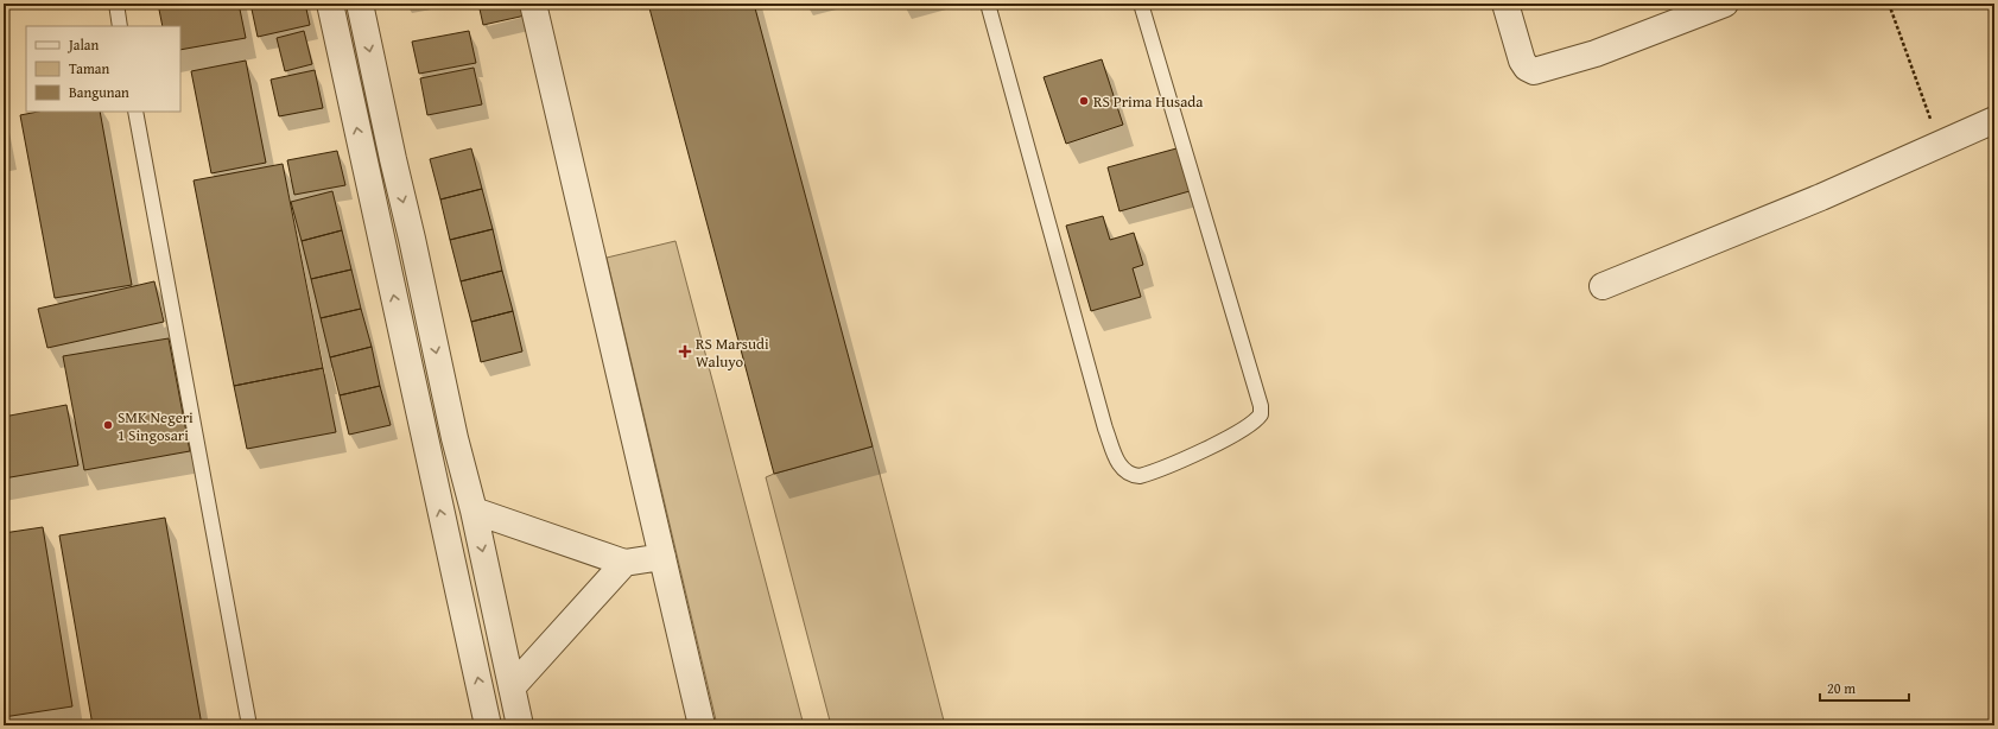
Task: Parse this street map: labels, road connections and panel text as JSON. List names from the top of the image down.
{
  "places": {
    "other": ["RS Prima Husada", "SMK Negeri 1 Singosari"],
    "health": ["RS Marsudi Waluyo"]
  },
  "legend": ["Jalan", "Taman", "Bangunan"],
  "scale_bar": "20 m"
}
